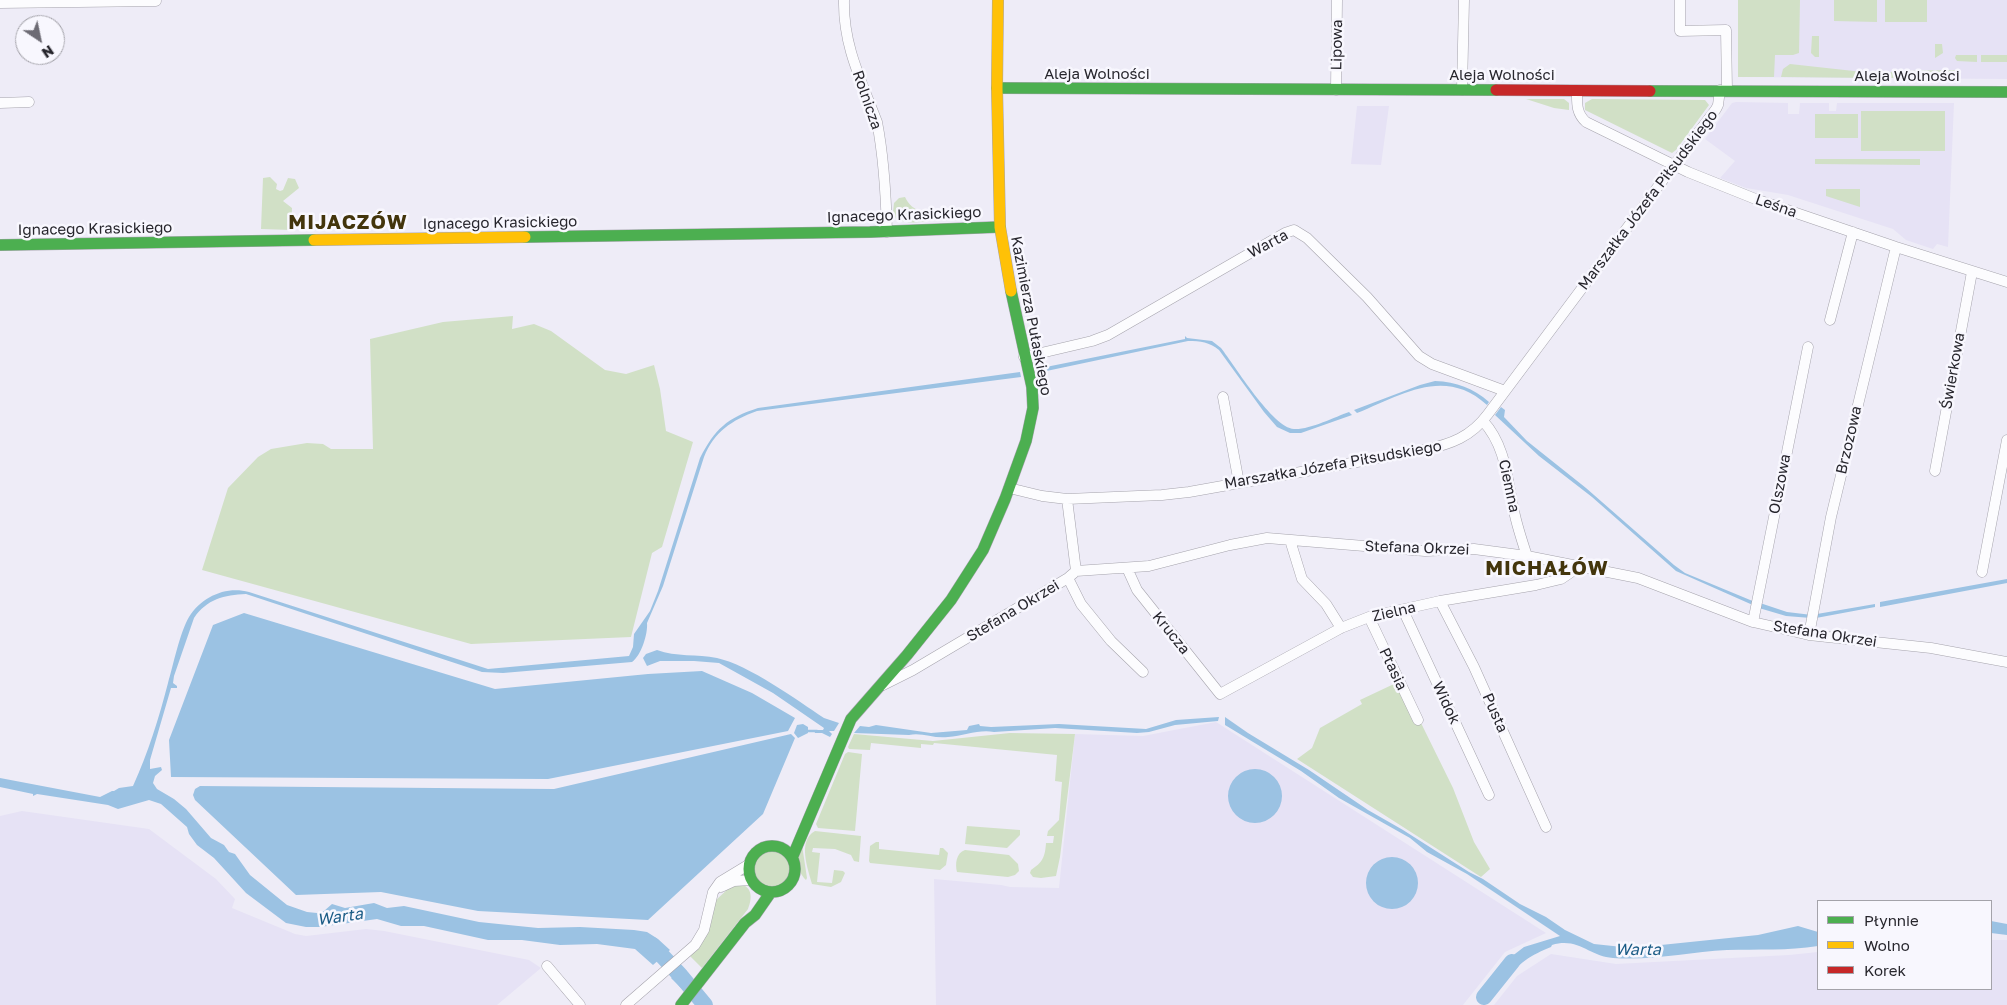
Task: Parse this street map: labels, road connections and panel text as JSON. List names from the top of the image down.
{
  "streets": {
    "street": [
      "Lipowa",
      "Aleja Wolności",
      "Rolnicza",
      "Marszałka Józefa Piłsudskiego",
      "Leśna",
      "Ignacego Krasickiego",
      "Warta",
      "Kazimierza Pułaskiego",
      "Świerkowa",
      "Brzozowa",
      "Olszowa",
      "Ciemna",
      "Stefana Okrzei",
      "Zielna",
      "Krucza",
      "Ptasia",
      "Widok",
      "Pusta"
    ]
  },
  "crossings": [
    ["Lipowa", "Aleja Wolności"],
    ["Aleja Wolności", "Marszałka Józefa Piłsudskiego"],
    ["Aleja Wolności", "Leśna"],
    ["Aleja Wolności", "Kazimierza Pułaskiego"],
    ["Rolnicza", "Ignacego Krasickiego"],
    ["Marszałka Józefa Piłsudskiego", "Leśna"],
    ["Marszałka Józefa Piłsudskiego", "Warta"],
    ["Marszałka Józefa Piłsudskiego", "Kazimierza Pułaskiego"],
    ["Marszałka Józefa Piłsudskiego", "Ciemna"],
    ["Leśna", "Świerkowa"],
    ["Leśna", "Brzozowa"],
    ["Ignacego Krasickiego", "Kazimierza Pułaskiego"],
    ["Warta", "Kazimierza Pułaskiego"],
    ["Kazimierza Pułaskiego", "Stefana Okrzei"],
    ["Brzozowa", "Stefana Okrzei"],
    ["Olszowa", "Stefana Okrzei"],
    ["Ciemna", "Stefana Okrzei"],
    ["Stefana Okrzei", "Zielna"],
    ["Stefana Okrzei", "Krucza"],
    ["Zielna", "Krucza"],
    ["Zielna", "Ptasia"],
    ["Zielna", "Widok"],
    ["Zielna", "Pusta"]
  ],
  "districts": ["MIJACZÓW", "MICHAŁÓW"],
  "water": ["Warta"],
  "legend": ["Płynnie", "Wolno", "Korek"],
  "north": "bottom right"
}
